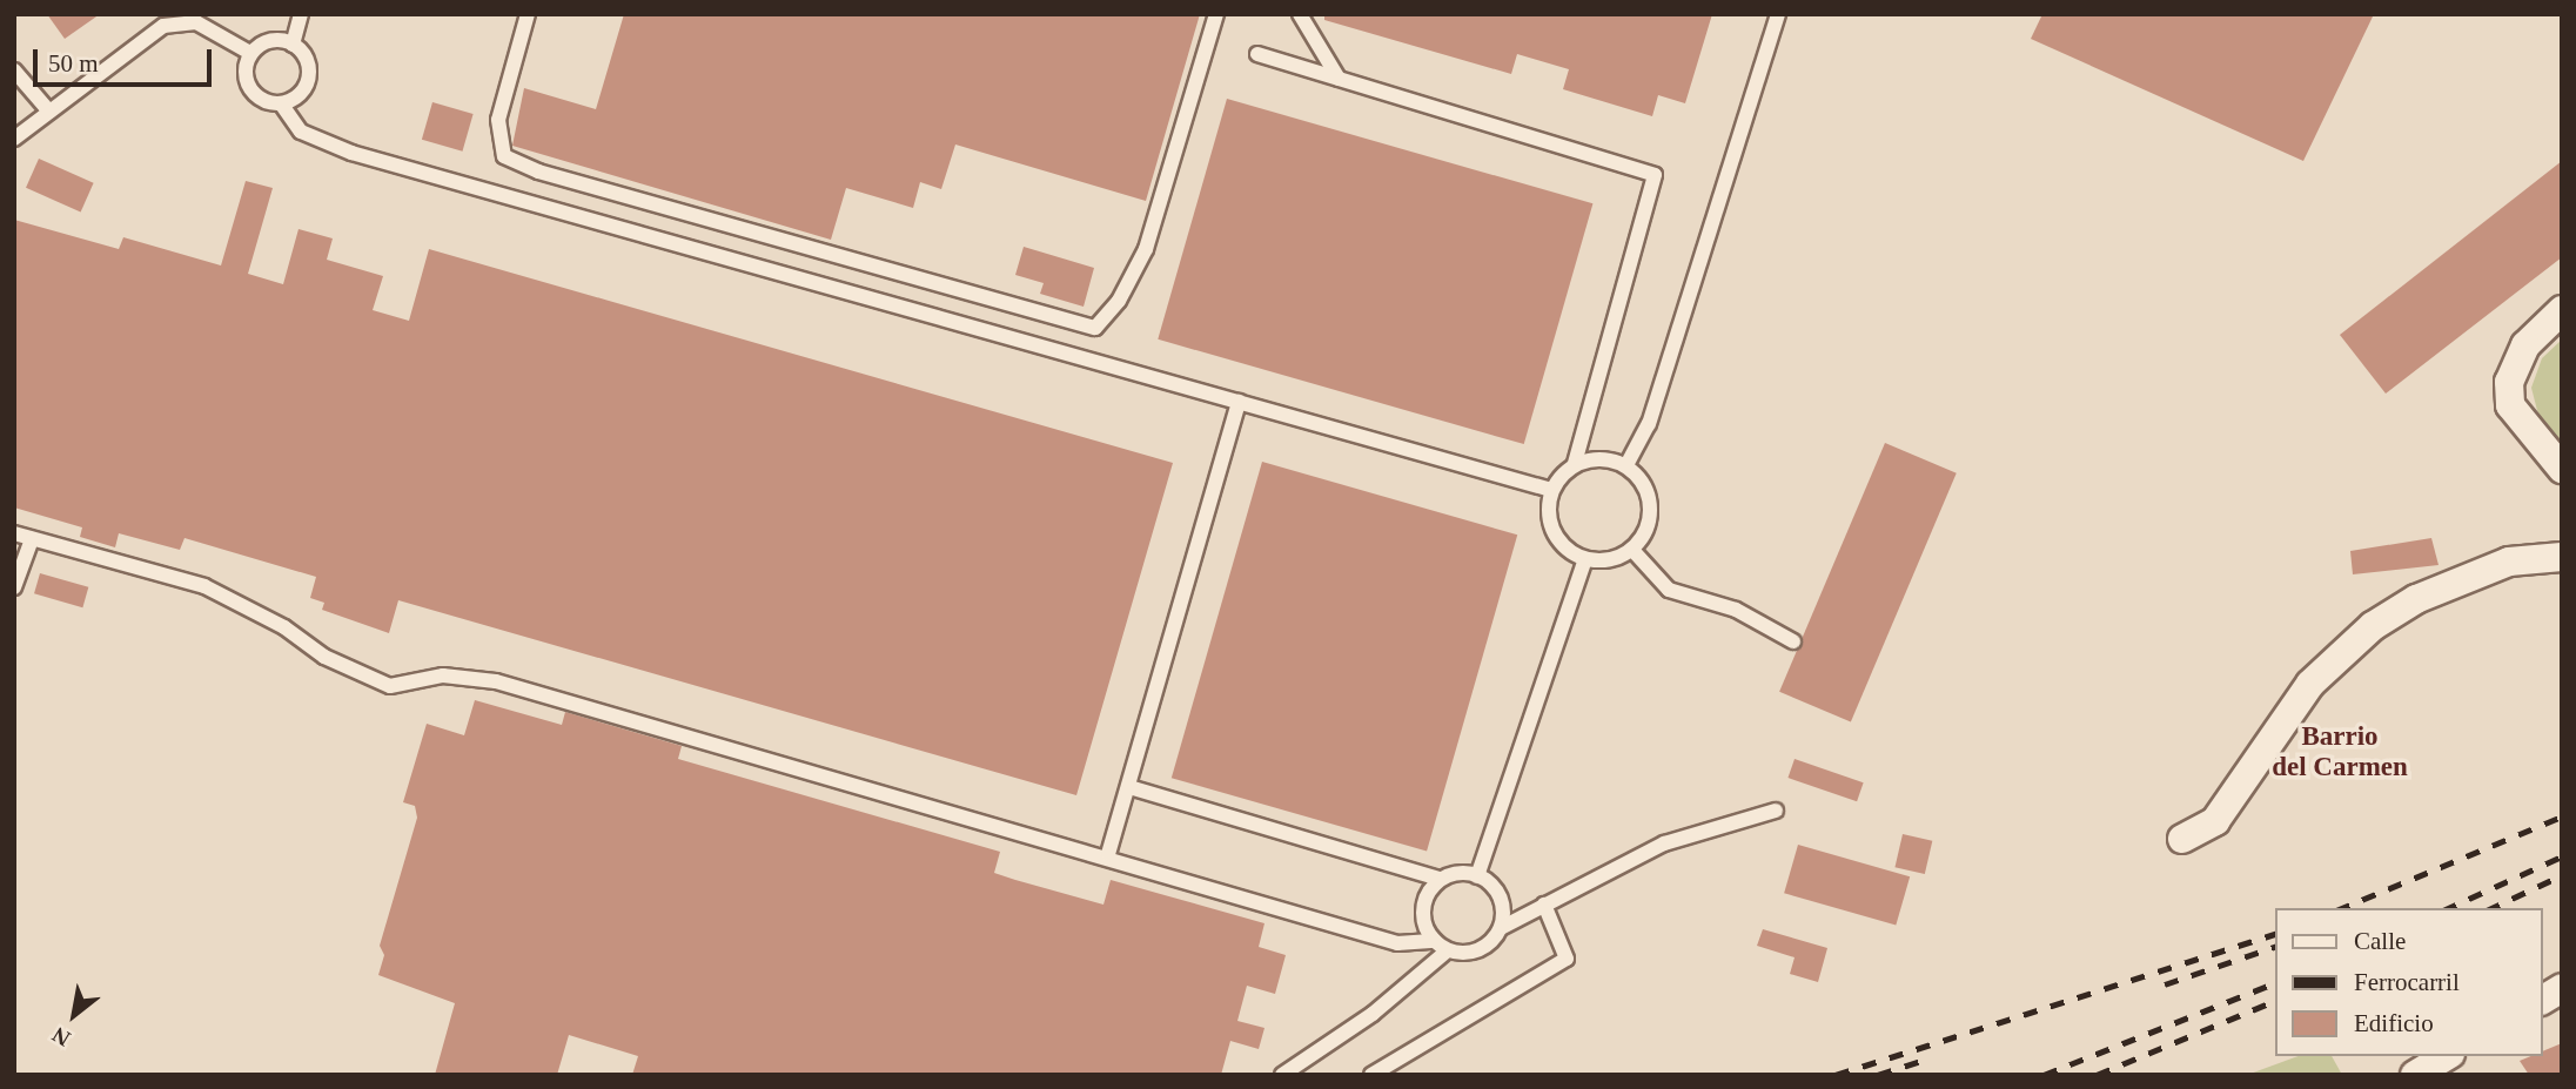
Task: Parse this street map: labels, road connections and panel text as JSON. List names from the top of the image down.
{
  "districts": ["Barrio del Carmen"],
  "legend": ["Calle", "Ferrocarril", "Edificio"],
  "scale_bar": "50 m",
  "north": "bottom left"
}
